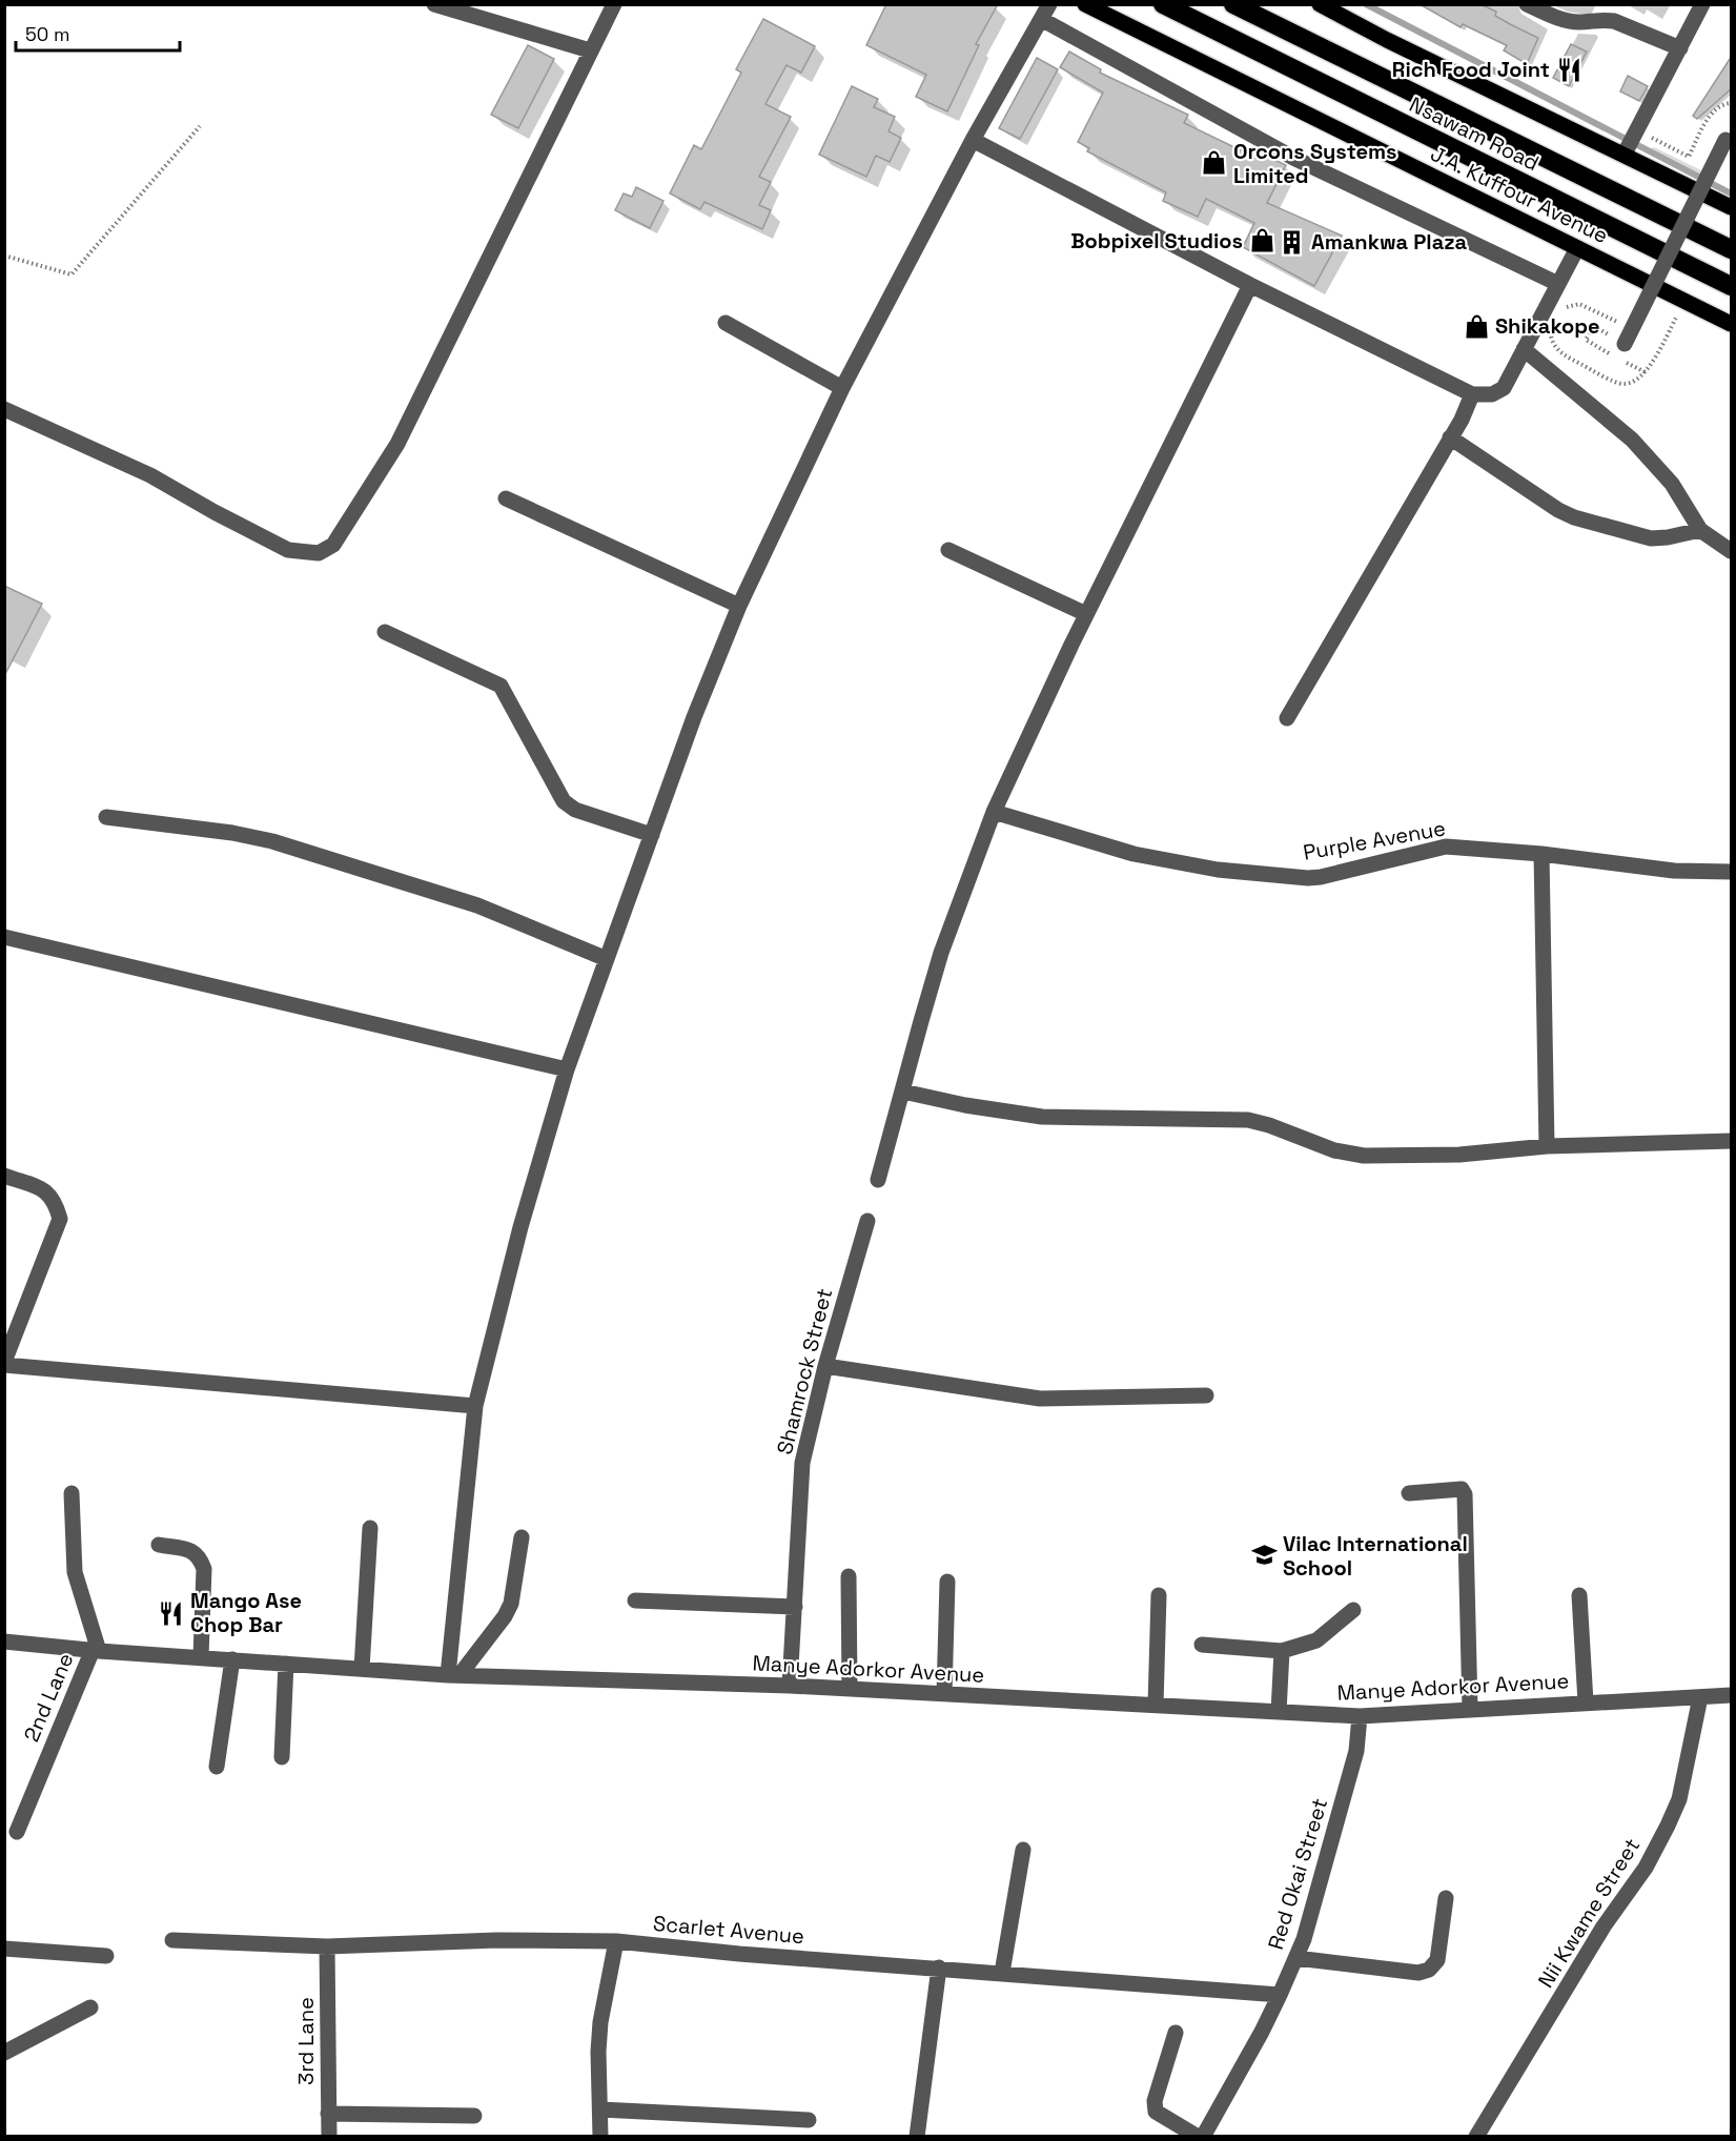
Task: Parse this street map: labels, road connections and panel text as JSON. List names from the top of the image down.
{
  "streets": {
    "highway": ["Nsawam Road"],
    "main road": ["J.A. Kuffour Avenue"],
    "street": [
      "Purple Avenue",
      "Shamrock Street",
      "Manye Adorkor Avenue",
      "2nd Lane",
      "Red Okai Street",
      "Nii Kwame Street",
      "Scarlet Avenue",
      "3rd Lane"
    ]
  },
  "crossings": [
    ["Shamrock Street", "Manye Adorkor Avenue"],
    ["Manye Adorkor Avenue", "2nd Lane"],
    ["Manye Adorkor Avenue", "Red Okai Street"],
    ["Manye Adorkor Avenue", "Nii Kwame Street"],
    ["Red Okai Street", "Scarlet Avenue"],
    ["Scarlet Avenue", "3rd Lane"]
  ],
  "places": {
    "restaurant": ["Rich Food Joint", "Mango Ase Chop Bar"],
    "shop": ["Orcons Systems Limited", "Bobpixel Studios", "Shikakope"],
    "building": ["Amankwa Plaza"],
    "school or university": ["Vilac International School"]
  },
  "scale_bar": "50 m"
}
